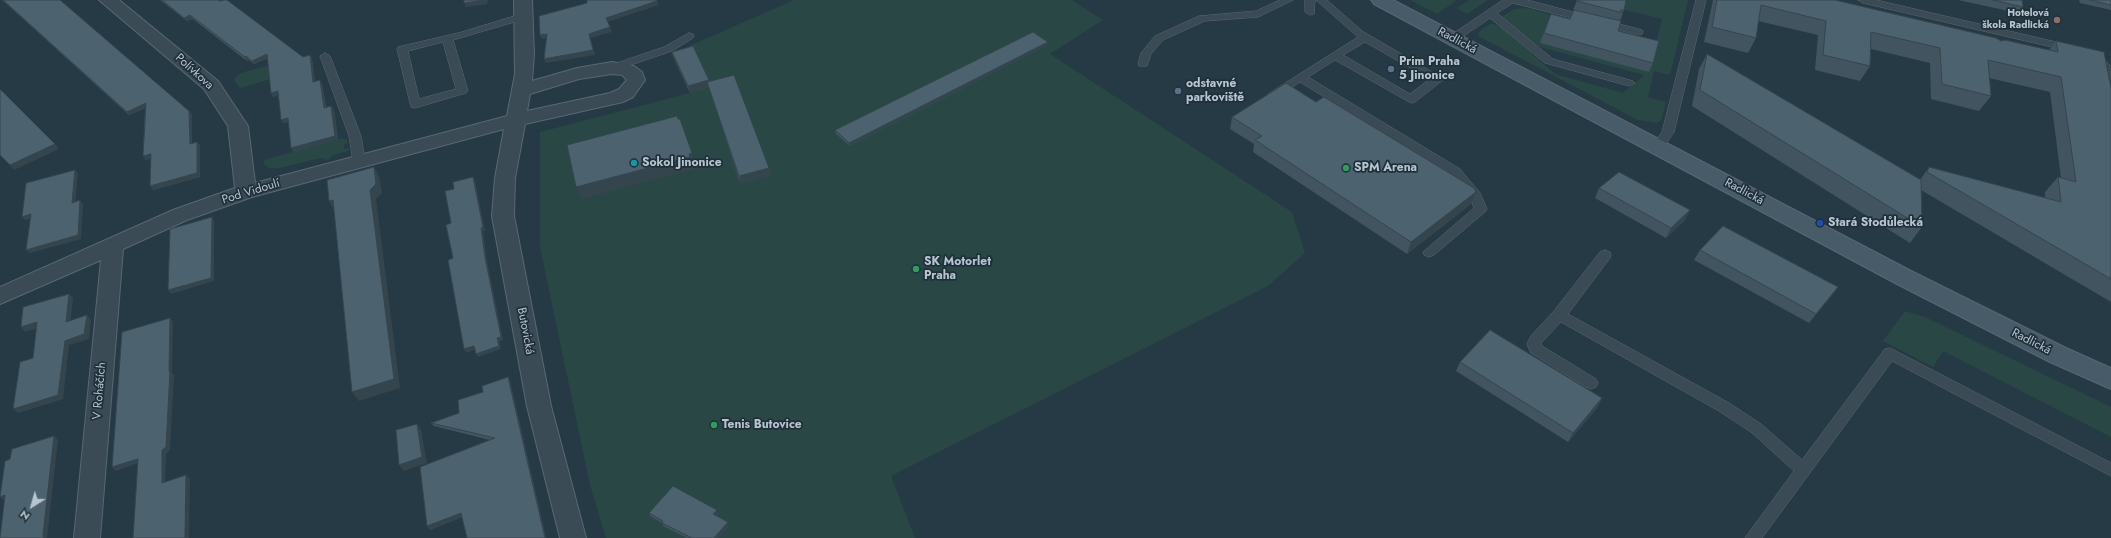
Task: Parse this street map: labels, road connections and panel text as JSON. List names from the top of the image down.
{
  "streets": {
    "main road": ["Radlická"],
    "street": [
      "Polívkova",
      "Pod Vidoulí",
      "Butovická",
      "V Roháčích"
    ]
  },
  "crossings": [
    ["Polívkova", "Pod Vidoulí"],
    ["Pod Vidoulí", "Butovická"],
    ["Pod Vidoulí", "V Roháčích"]
  ],
  "places": [
    "Hotelová škola Radlická",
    "Prim Praha 5 Jinonice",
    "odstavné parkoviště",
    "Sokol Jinonice",
    "SPM Arena",
    "Stará Stodůlecká",
    "SK Motorlet Praha",
    "Tenis Butovice"
  ],
  "north": "bottom left"
}
